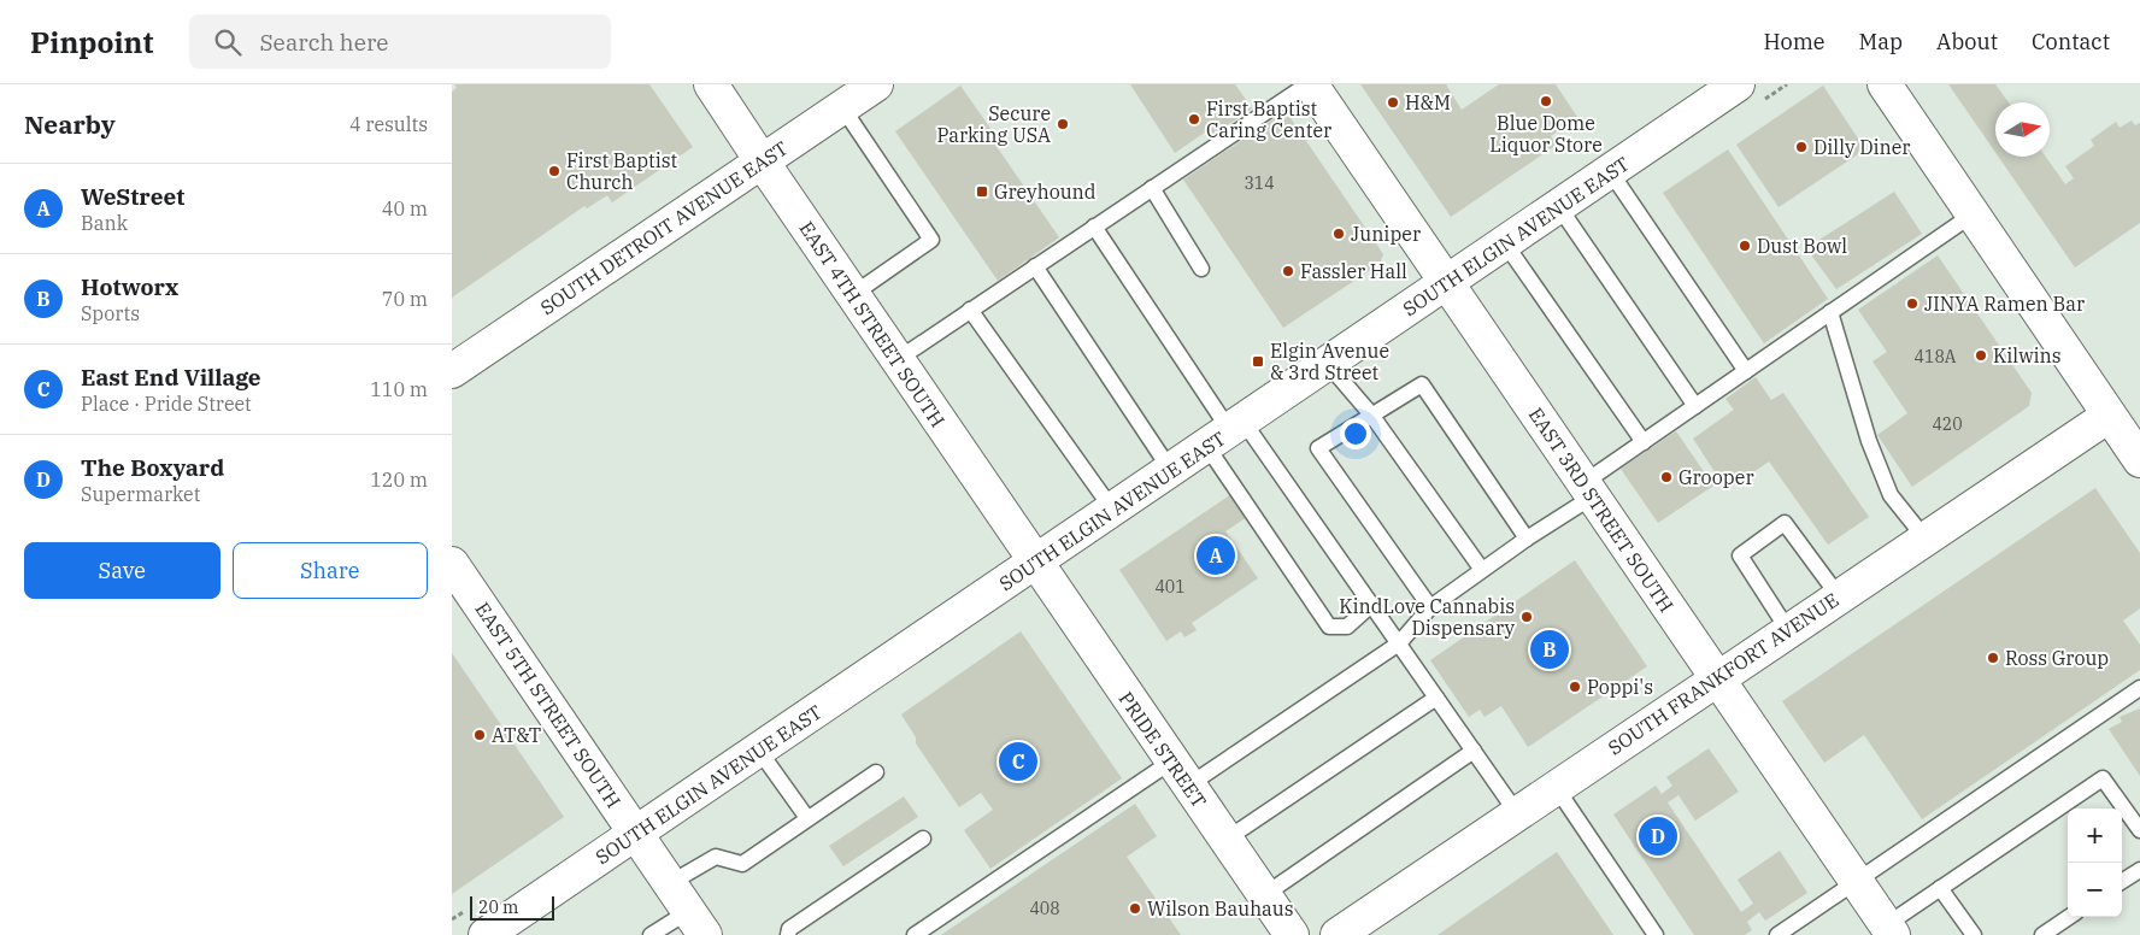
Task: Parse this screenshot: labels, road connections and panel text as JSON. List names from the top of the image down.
{
  "streets": {
    "street": [
      "SOUTH DETROIT AVENUE EAST",
      "SOUTH ELGIN AVENUE EAST",
      "EAST 4TH STREET SOUTH",
      "EAST 3RD STREET SOUTH",
      "SOUTH FRANKFORT AVENUE",
      "EAST 5TH STREET SOUTH",
      "PRIDE STREET"
    ]
  },
  "crossings": [
    ["SOUTH DETROIT AVENUE EAST", "EAST 4TH STREET SOUTH"],
    ["SOUTH ELGIN AVENUE EAST", "EAST 4TH STREET SOUTH"],
    ["SOUTH ELGIN AVENUE EAST", "EAST 3RD STREET SOUTH"],
    ["SOUTH ELGIN AVENUE EAST", "EAST 5TH STREET SOUTH"],
    ["SOUTH ELGIN AVENUE EAST", "PRIDE STREET"],
    ["EAST 4TH STREET SOUTH", "PRIDE STREET"],
    ["EAST 3RD STREET SOUTH", "SOUTH FRANKFORT AVENUE"]
  ],
  "places": {
    "other": [
      "Blue Dome Liquor Store",
      "H&M",
      "First Baptist Caring Center",
      "Secure Parking USA",
      "Dilly Diner",
      "First Baptist Church",
      "Juniper",
      "Dust Bowl",
      "Fassler Hall",
      "JINYA Ramen Bar",
      "Kilwins",
      "Grooper",
      "KindLove Cannabis Dispensary",
      "Ross Group",
      "Poppi's",
      "AT&T",
      "Wilson Bauhaus"
    ],
    "transit": ["Greyhound", "Elgin Avenue & 3rd Street"]
  },
  "house_numbers": [
    "314",
    "418A",
    "420",
    "401",
    "408"
  ],
  "scale_bar": "20 m",
  "north": "right",
  "page": {
    "header": "Pinpoint",
    "search": "Search here",
    "nav": [
      "Home",
      "Map",
      "About",
      "Contact"
    ],
    "heading": ["Nearby", "4 results"],
    "list": [
      {
        "mark": "A",
        "name": "WeStreet",
        "note": "Bank",
        "value": "40 m"
      },
      {
        "mark": "B",
        "name": "Hotworx",
        "note": "Sports",
        "value": "70 m"
      },
      {
        "mark": "C",
        "name": "East End Village",
        "note": "Place · Pride Street",
        "value": "110 m"
      },
      {
        "mark": "D",
        "name": "The Boxyard",
        "note": "Supermarket",
        "value": "120 m"
      }
    ],
    "buttons": ["Save", "Share"],
    "pins": [
      "A",
      "B",
      "C",
      "D"
    ],
    "map_buttons": ["+", "−"],
    "scale": "20 m"
  }
}
